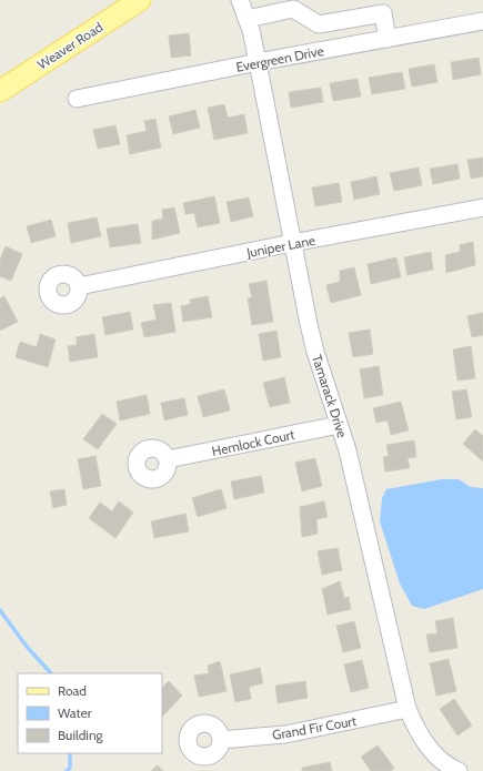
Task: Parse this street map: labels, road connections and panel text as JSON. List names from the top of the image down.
{
  "streets": {
    "main road": ["Weaver Road"],
    "street": [
      "Evergreen Drive",
      "Juniper Lane",
      "Tamarack Drive",
      "Hemlock Court",
      "Grand Fir Court"
    ]
  },
  "crossings": [
    ["Evergreen Drive", "Tamarack Drive"],
    ["Juniper Lane", "Tamarack Drive"],
    ["Tamarack Drive", "Hemlock Court"],
    ["Tamarack Drive", "Grand Fir Court"]
  ],
  "legend": ["Road", "Water", "Building"]
}
